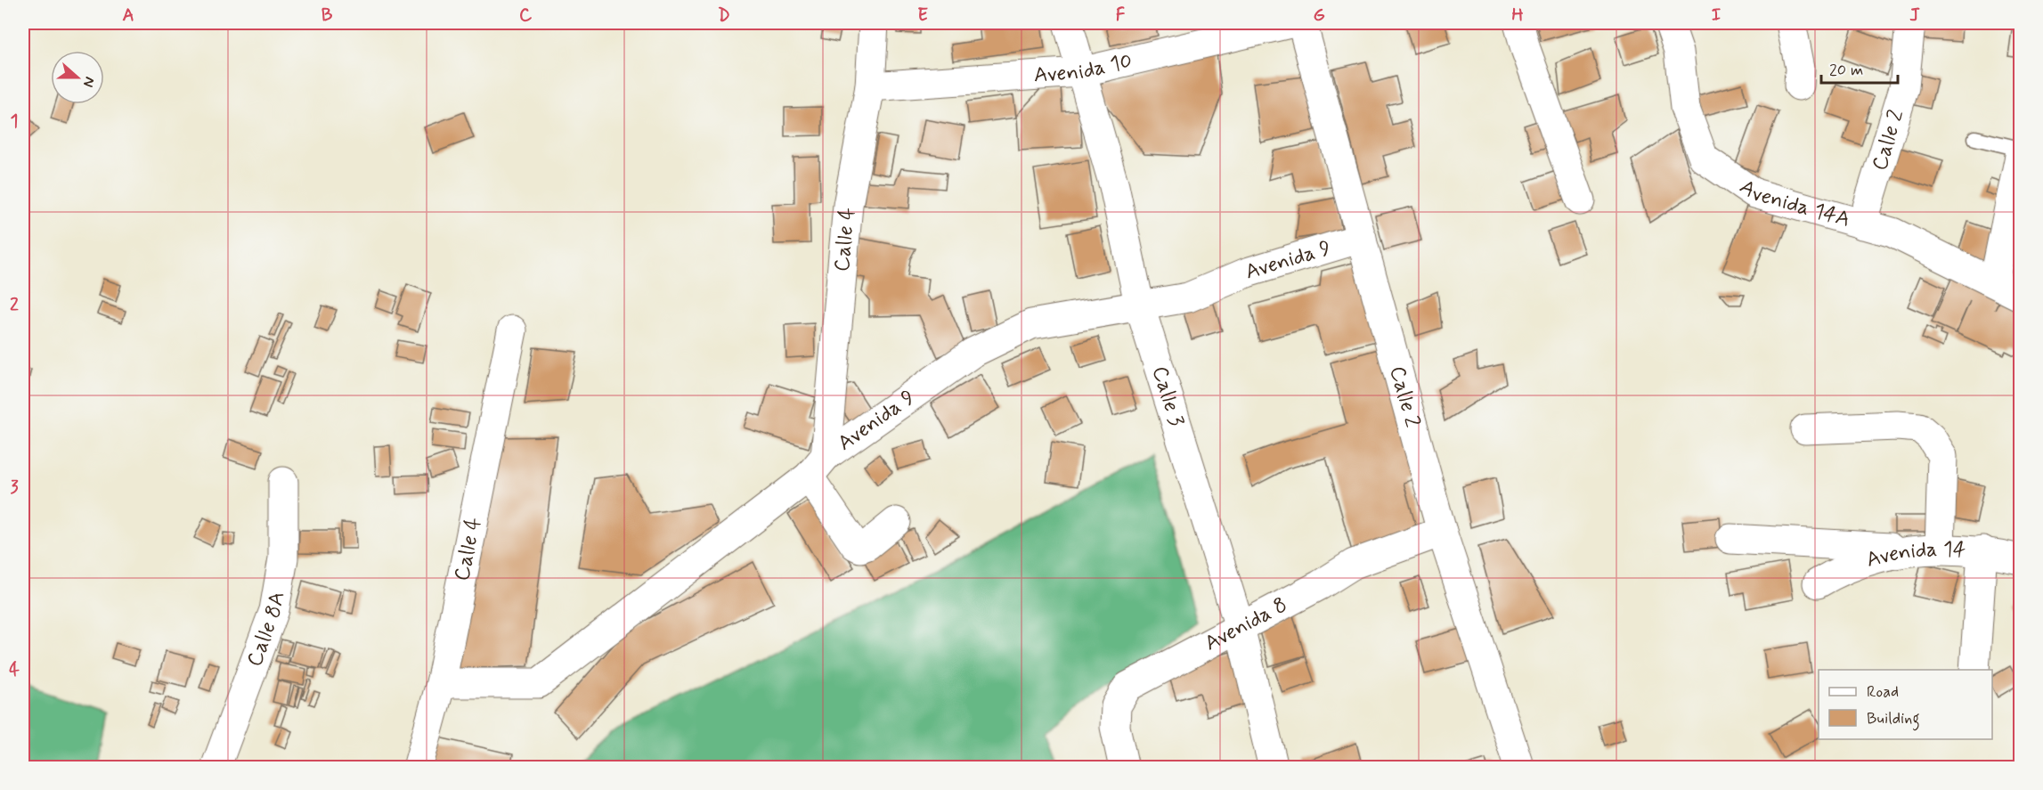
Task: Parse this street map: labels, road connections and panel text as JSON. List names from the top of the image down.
{
  "streets": {
    "street": [
      "Avenida 10",
      "Calle 2",
      "Avenida 14A",
      "Calle 4",
      "Avenida 9",
      "Calle 3",
      "Avenida 14",
      "Avenida 8",
      "Calle 8A"
    ]
  },
  "crossings": [
    ["Avenida 10", "Calle 4"],
    ["Avenida 10", "Calle 3"],
    ["Calle 2", "Avenida 14A"],
    ["Calle 2", "Avenida 9"],
    ["Calle 2", "Avenida 8"],
    ["Calle 4", "Avenida 9"],
    ["Avenida 9", "Calle 3"],
    ["Calle 3", "Avenida 8"]
  ],
  "legend": ["Road", "Building"],
  "scale_bar": "20 m",
  "north": "right",
  "grid": {
    "columns": [
      "A",
      "B",
      "C",
      "D",
      "E",
      "F",
      "G",
      "H",
      "I",
      "J"
    ],
    "rows": [
      "1",
      "2",
      "3",
      "4"
    ]
  }
}
